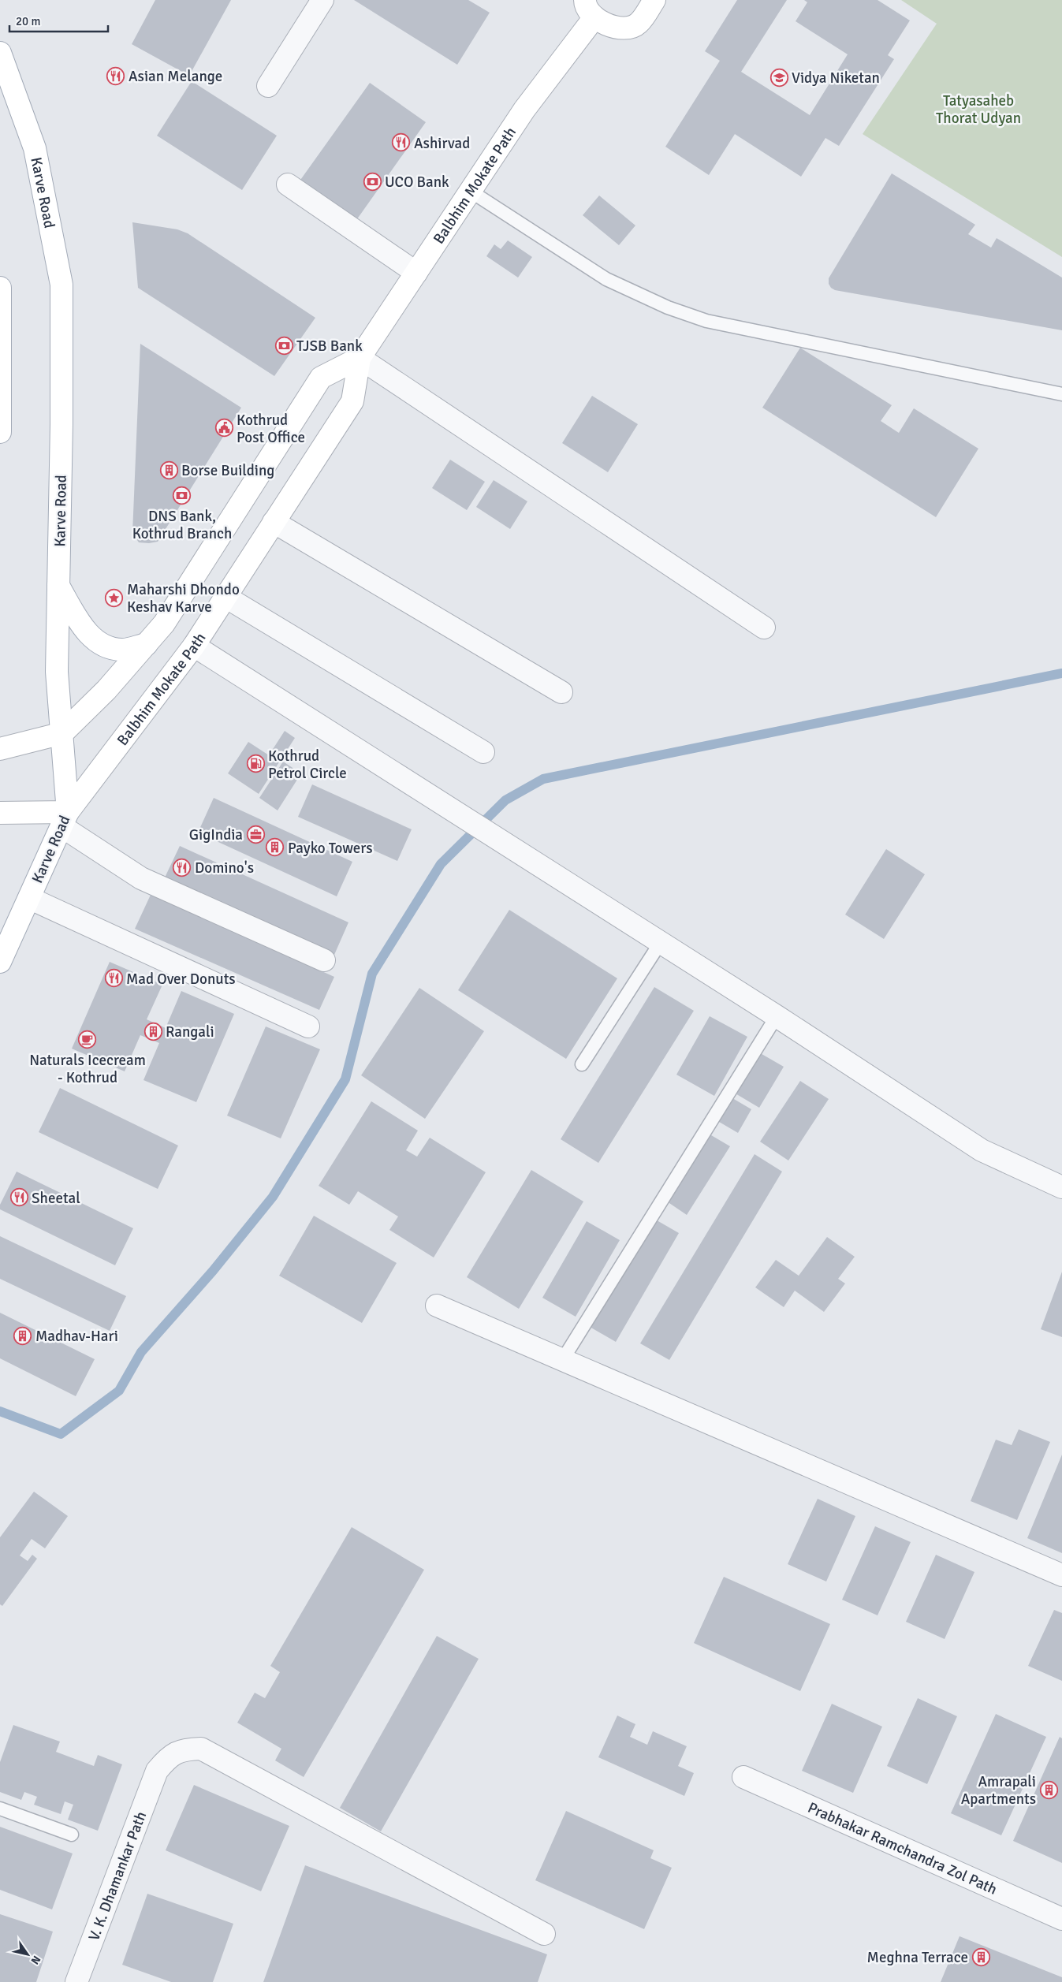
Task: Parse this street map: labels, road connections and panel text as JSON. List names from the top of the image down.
{
  "streets": {
    "main road": ["Balbhim Mokate Path", "Karve Road"],
    "street": ["Prabhakar Ramchandra Zol Path", "V. K. Dhamankar Path"]
  },
  "crossings": [
    ["Balbhim Mokate Path", "Karve Road"]
  ],
  "parks": ["Tatyasaheb Thorat Udyan"],
  "places": {
    "restaurant": [
      "Asian Melange",
      "Ashirvad",
      "Domino's",
      "Mad Over Donuts",
      "Sheetal"
    ],
    "school or university": ["Vidya Niketan"],
    "bank": ["UCO Bank", "TJSB Bank", "DNS Bank, Kothrud Branch"],
    "public building": ["Kothrud Post Office"],
    "building": [
      "Borse Building",
      "Payko Towers",
      "Rangali",
      "Madhav-Hari",
      "Amrapali Apartments",
      "Meghna Terrace"
    ],
    "place": ["Maharshi Dhondo Keshav Karve"],
    "fuel station": ["Kothrud Petrol Circle"],
    "office": ["GigIndia"],
    "cafe": ["Naturals Icecream - Kothrud"]
  },
  "scale_bar": "20 m",
  "north": "bottom right"
}
